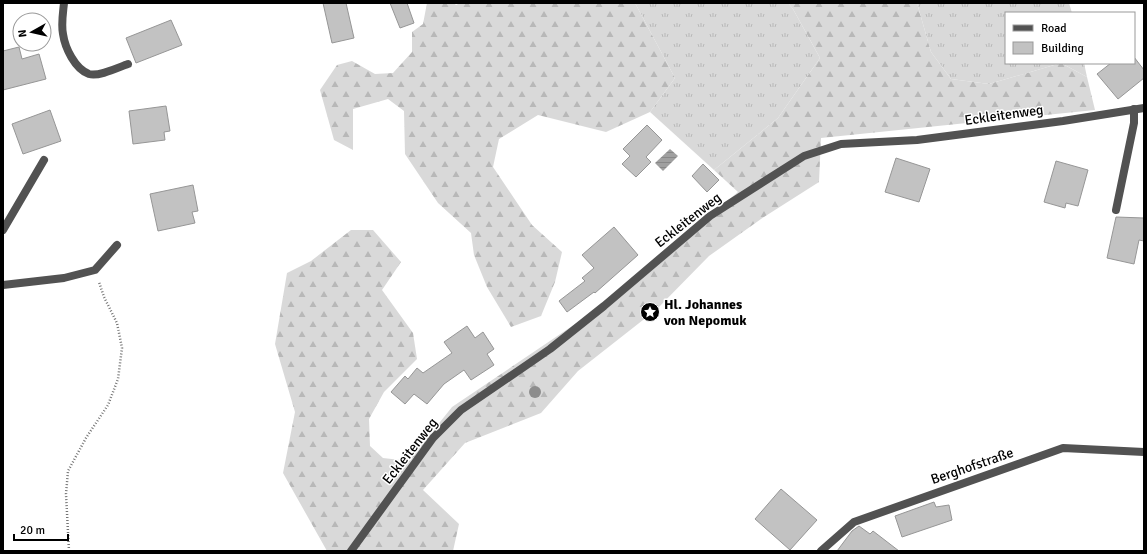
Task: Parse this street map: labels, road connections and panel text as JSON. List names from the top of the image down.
{
  "streets": {
    "street": ["Eckleitenweg", "Berghofstraße"]
  },
  "places": {
    "place": ["Hl. Johannes von Nepomuk"]
  },
  "legend": ["Road", "Building"],
  "scale_bar": "20 m",
  "north": "left"
}
